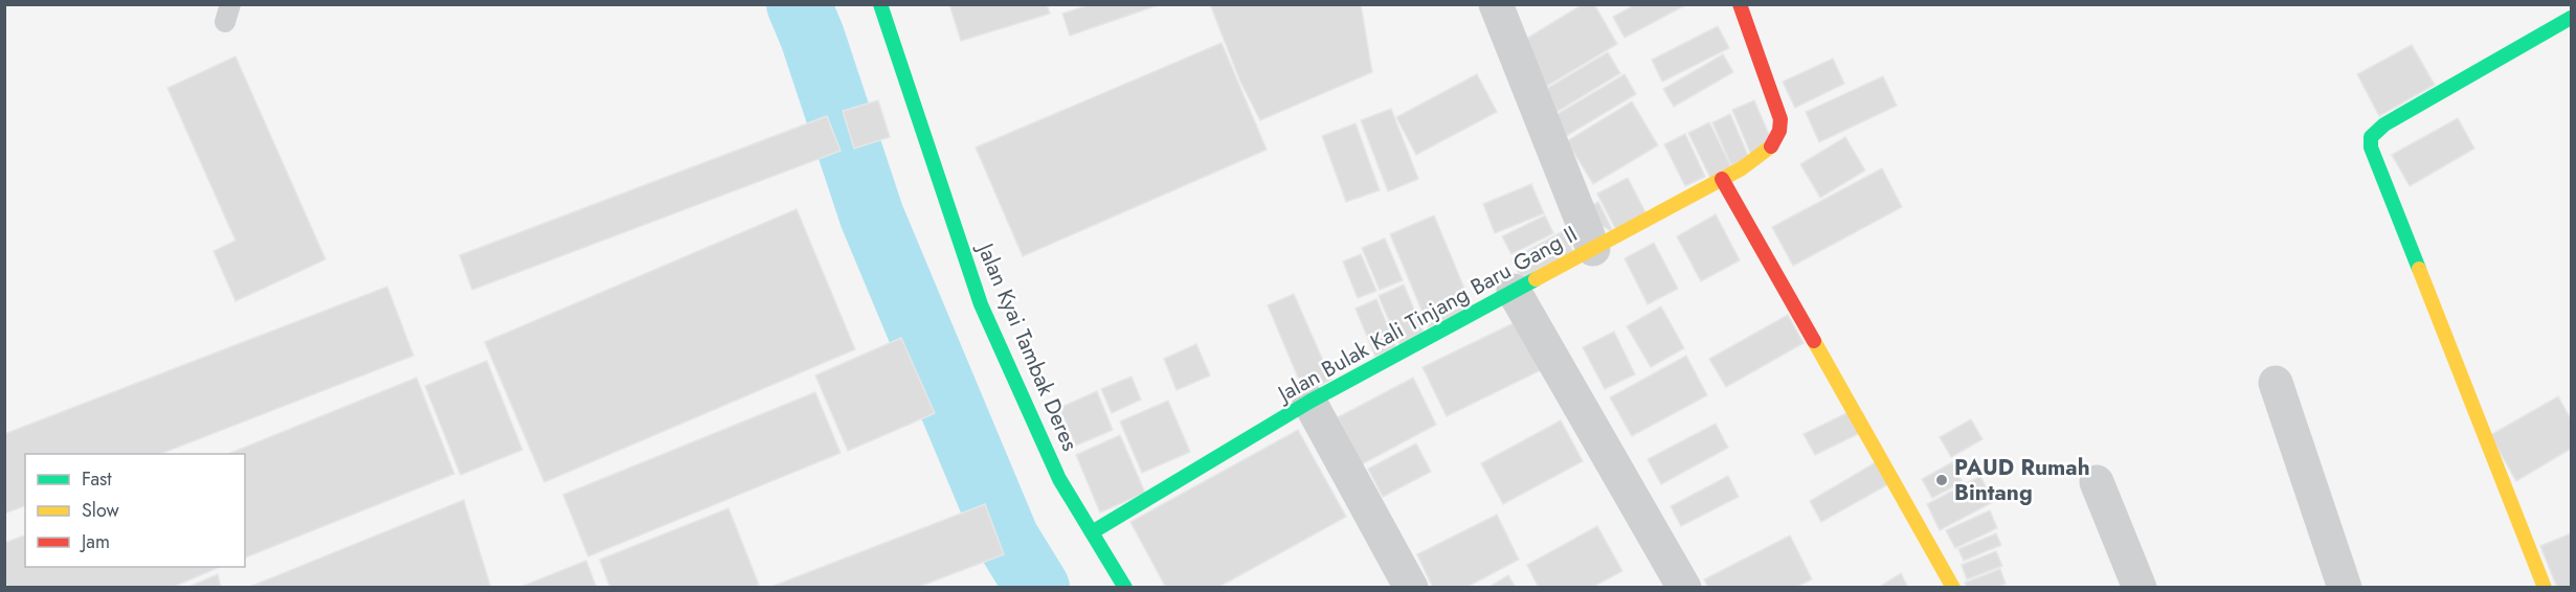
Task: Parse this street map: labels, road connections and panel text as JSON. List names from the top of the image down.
{
  "streets": {
    "street": ["Jalan Bulak Kali Tinjang Baru Gang II", "Jalan Kyai Tambak Deres"]
  },
  "crossings": [
    ["Jalan Bulak Kali Tinjang Baru Gang II", "Jalan Kyai Tambak Deres"]
  ],
  "places": ["PAUD Rumah Bintang"],
  "legend": ["Fast", "Slow", "Jam"]
}
